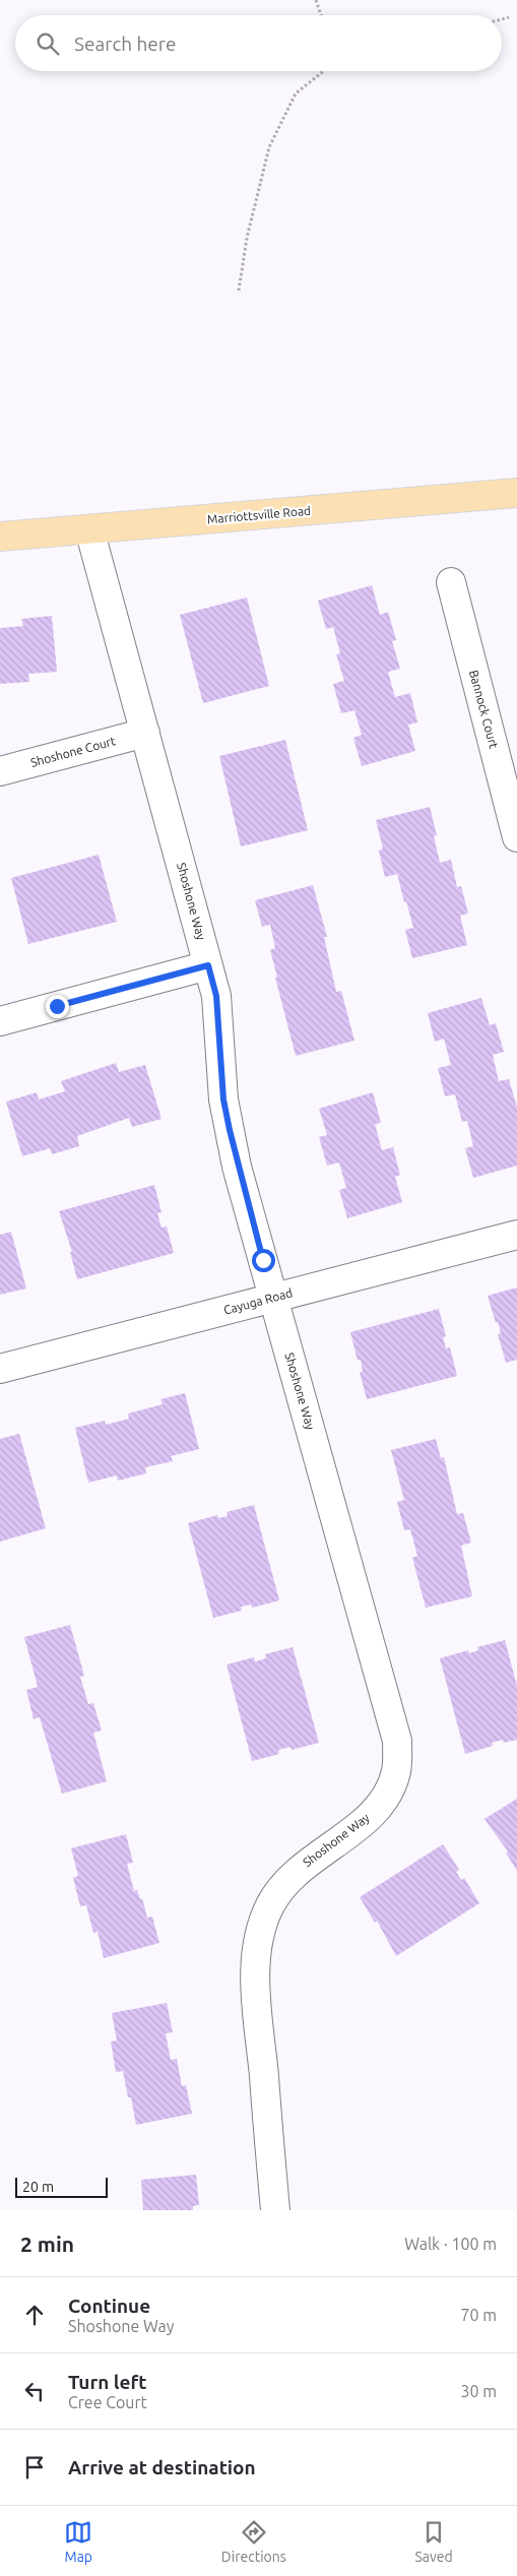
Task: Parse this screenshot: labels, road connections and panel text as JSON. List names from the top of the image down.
{
  "streets": {
    "main road": ["Marriottsville Road"],
    "street": [
      "Bannock Court",
      "Shoshone Court",
      "Shoshone Way",
      "Cayuga Road"
    ]
  },
  "crossings": [
    ["Marriottsville Road", "Shoshone Way"],
    ["Shoshone Court", "Shoshone Way"],
    ["Shoshone Way", "Cayuga Road"]
  ],
  "scale_bar": "20 m",
  "page": {
    "search": "Search here",
    "scale": "20 m",
    "heading": ["2 min", "Walk · 100 m"],
    "list": [
      ["Continue", "Shoshone Way", "70 m"],
      ["Turn left", "Cree Court", "30 m"],
      "Arrive at destination"
    ],
    "nav": ["Map", "Directions", "Saved"]
  }
}
